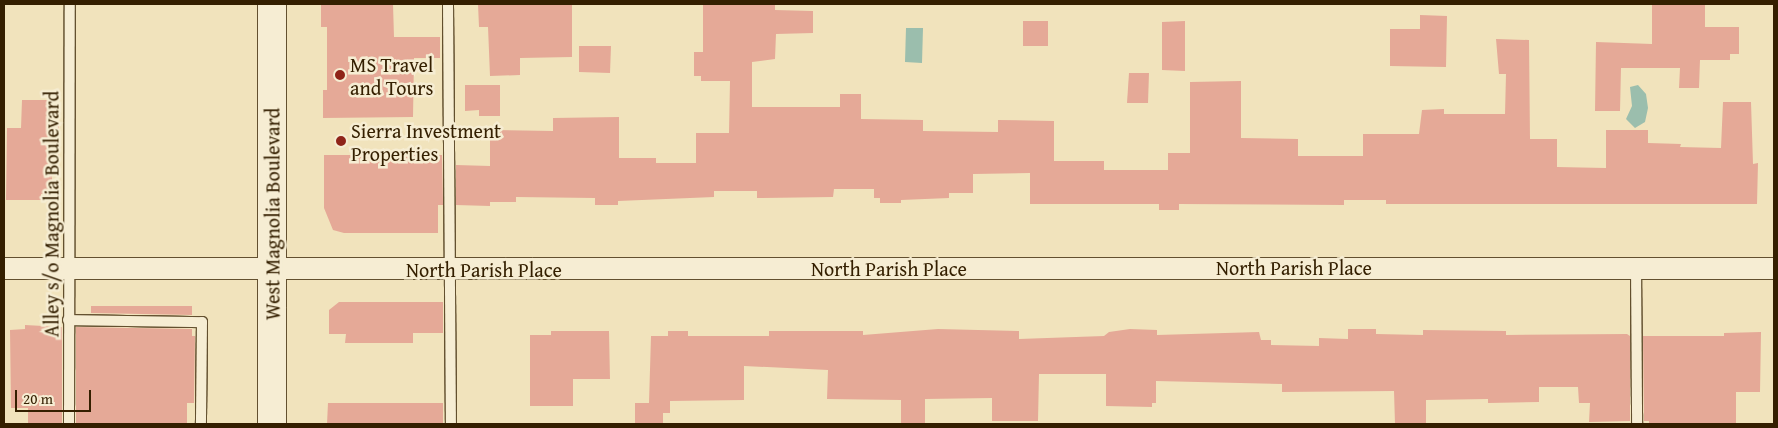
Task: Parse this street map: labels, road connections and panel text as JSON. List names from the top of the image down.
{
  "streets": {
    "main road": ["West Magnolia Boulevard"],
    "street": ["North Parish Place"],
    "lane": ["Alley s/o Magnolia Boulevard"]
  },
  "crossings": [
    ["Alley s/o Magnolia Boulevard", "North Parish Place"],
    ["West Magnolia Boulevard", "North Parish Place"]
  ],
  "places": ["MS Travel and Tours", "Sierra Investment Properties"],
  "scale_bar": "20 m"
}
